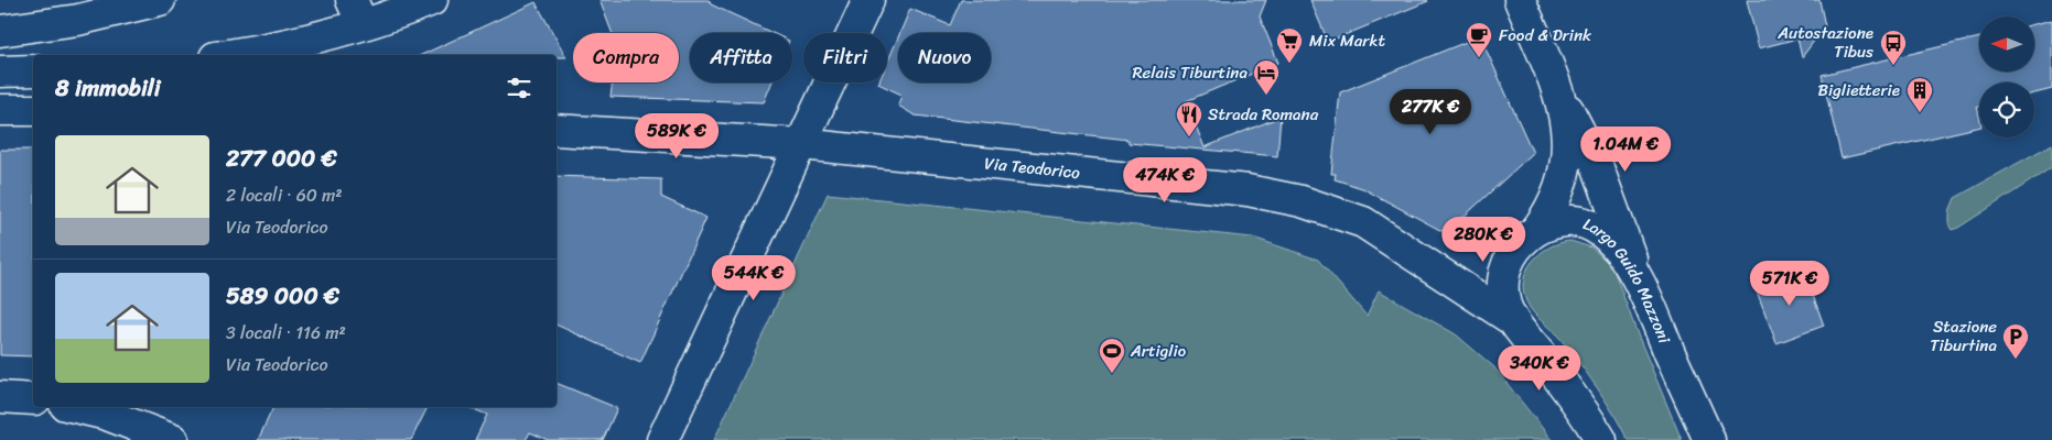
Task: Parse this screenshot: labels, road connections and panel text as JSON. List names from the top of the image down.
{
  "streets": {
    "street": ["Via Teodorico", "Largo Guido Mazzoni"]
  },
  "places": {
    "cafe": ["Food & Drink"],
    "supermarket": ["Mix Markt"],
    "bus stop": ["Autostazione Tibus"],
    "hotel": ["Relais Tiburtina"],
    "building": ["Biglietterie"],
    "restaurant": ["Strada Romana"],
    "parking": ["Stazione Tiburtina"],
    "sports": ["Artiglio"]
  },
  "north": "left",
  "page": {
    "chip": [
      "Compra",
      "Affitta",
      "Filtri",
      "Nuovo"
    ],
    "heading": "8 immobili",
    "price": [
      "277K €",
      "589K €",
      "1.04M €",
      "474K €",
      "280K €",
      "544K €",
      "571K €",
      "340K €"
    ],
    "list": [
      {
        "name": "277 000 €",
        "note": "2 locali · 60 m² · Via Teodorico"
      },
      {
        "name": "589 000 €",
        "note": "3 locali · 116 m² · Via Teodorico"
      }
    ]
  }
}
